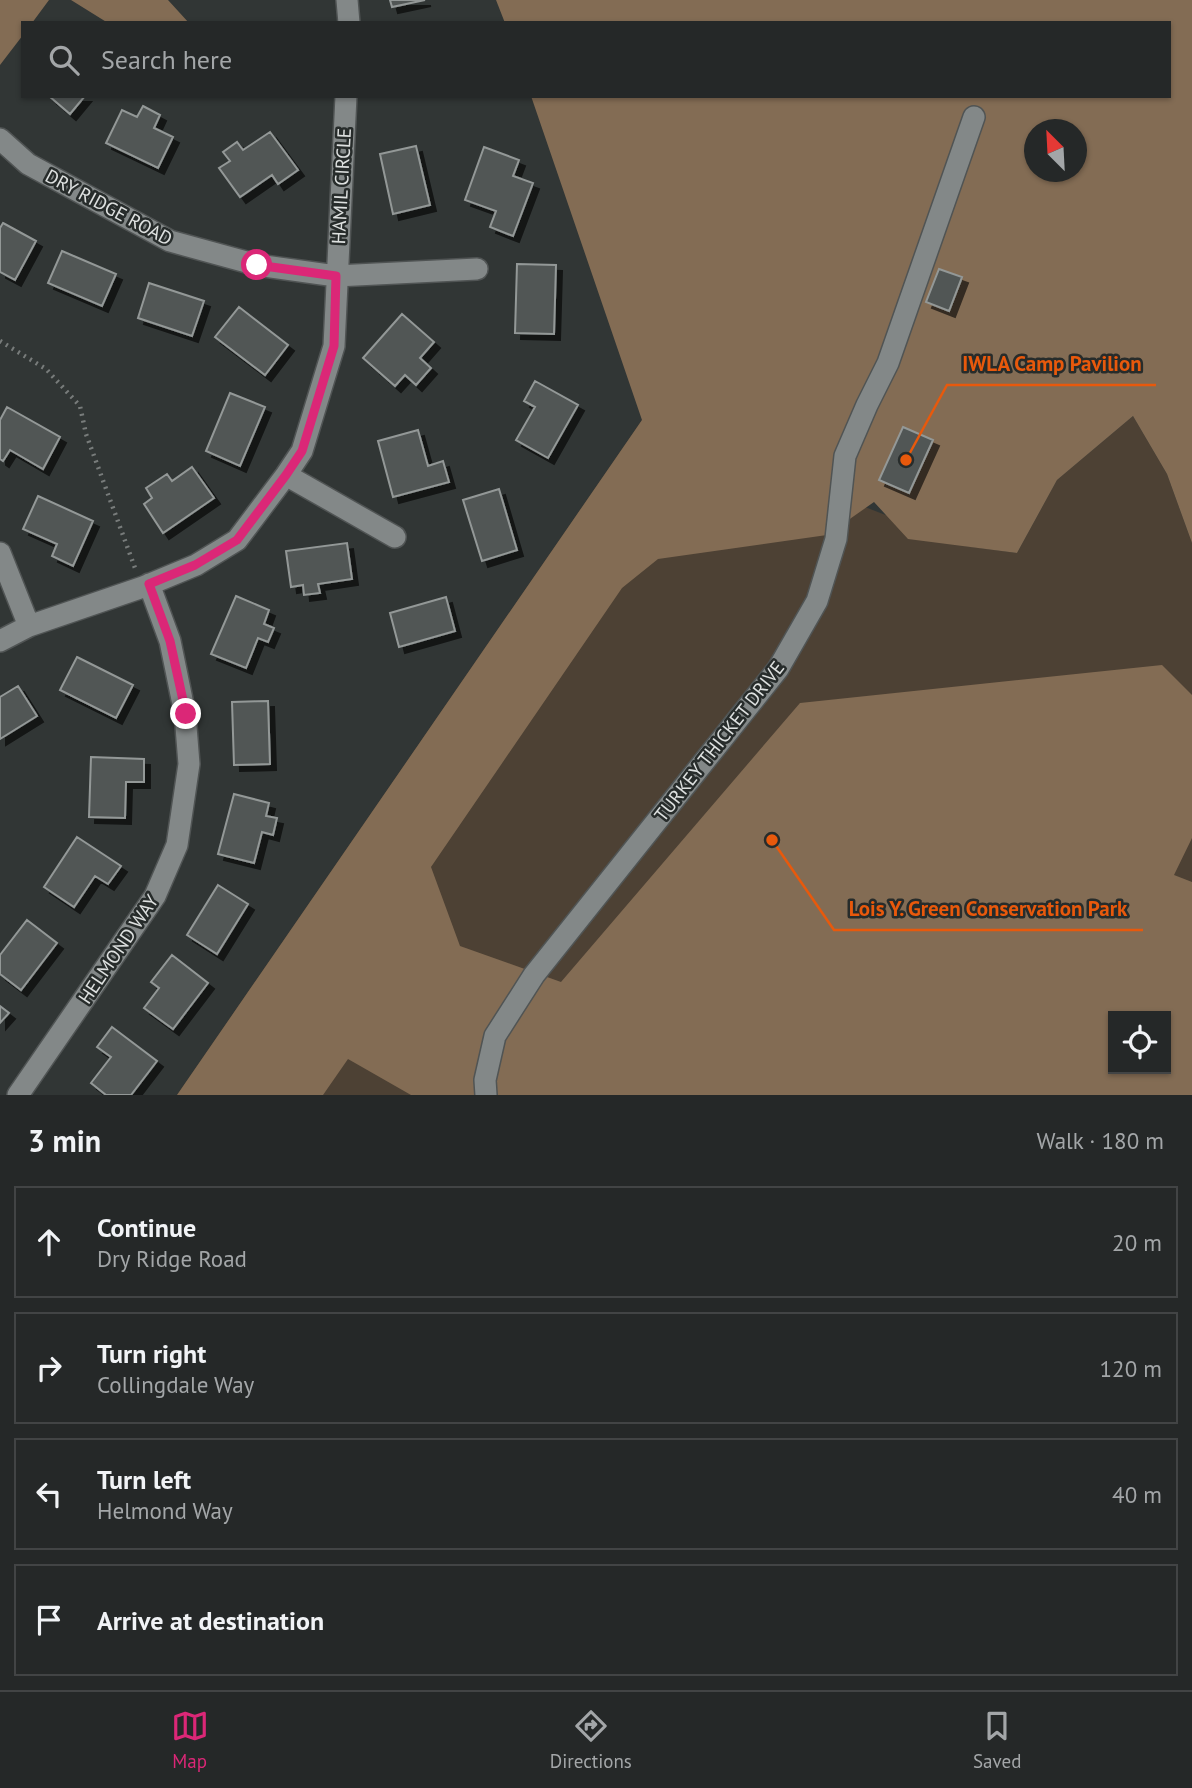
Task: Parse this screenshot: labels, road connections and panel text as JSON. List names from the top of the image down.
{
  "streets": {
    "street": [
      "HAMIL CIRCLE",
      "DRY RIDGE ROAD",
      "TURKEY THICKET DRIVE",
      "HELMOND WAY"
    ]
  },
  "crossings": [
    ["HAMIL CIRCLE", "DRY RIDGE ROAD"],
    ["HAMIL CIRCLE", "HELMOND WAY"]
  ],
  "places": ["IWLA Camp Pavilion", "Lois Y. Green Conservation Park"],
  "north": "top left",
  "page": {
    "search": "Search here",
    "heading": ["3 min", "Walk · 180 m"],
    "list": [
      ["Continue", "Dry Ridge Road", "20 m"],
      ["Turn right", "Collingdale Way", "120 m"],
      ["Turn left", "Helmond Way", "40 m"],
      "Arrive at destination"
    ],
    "nav": ["Map", "Directions", "Saved"]
  }
}
